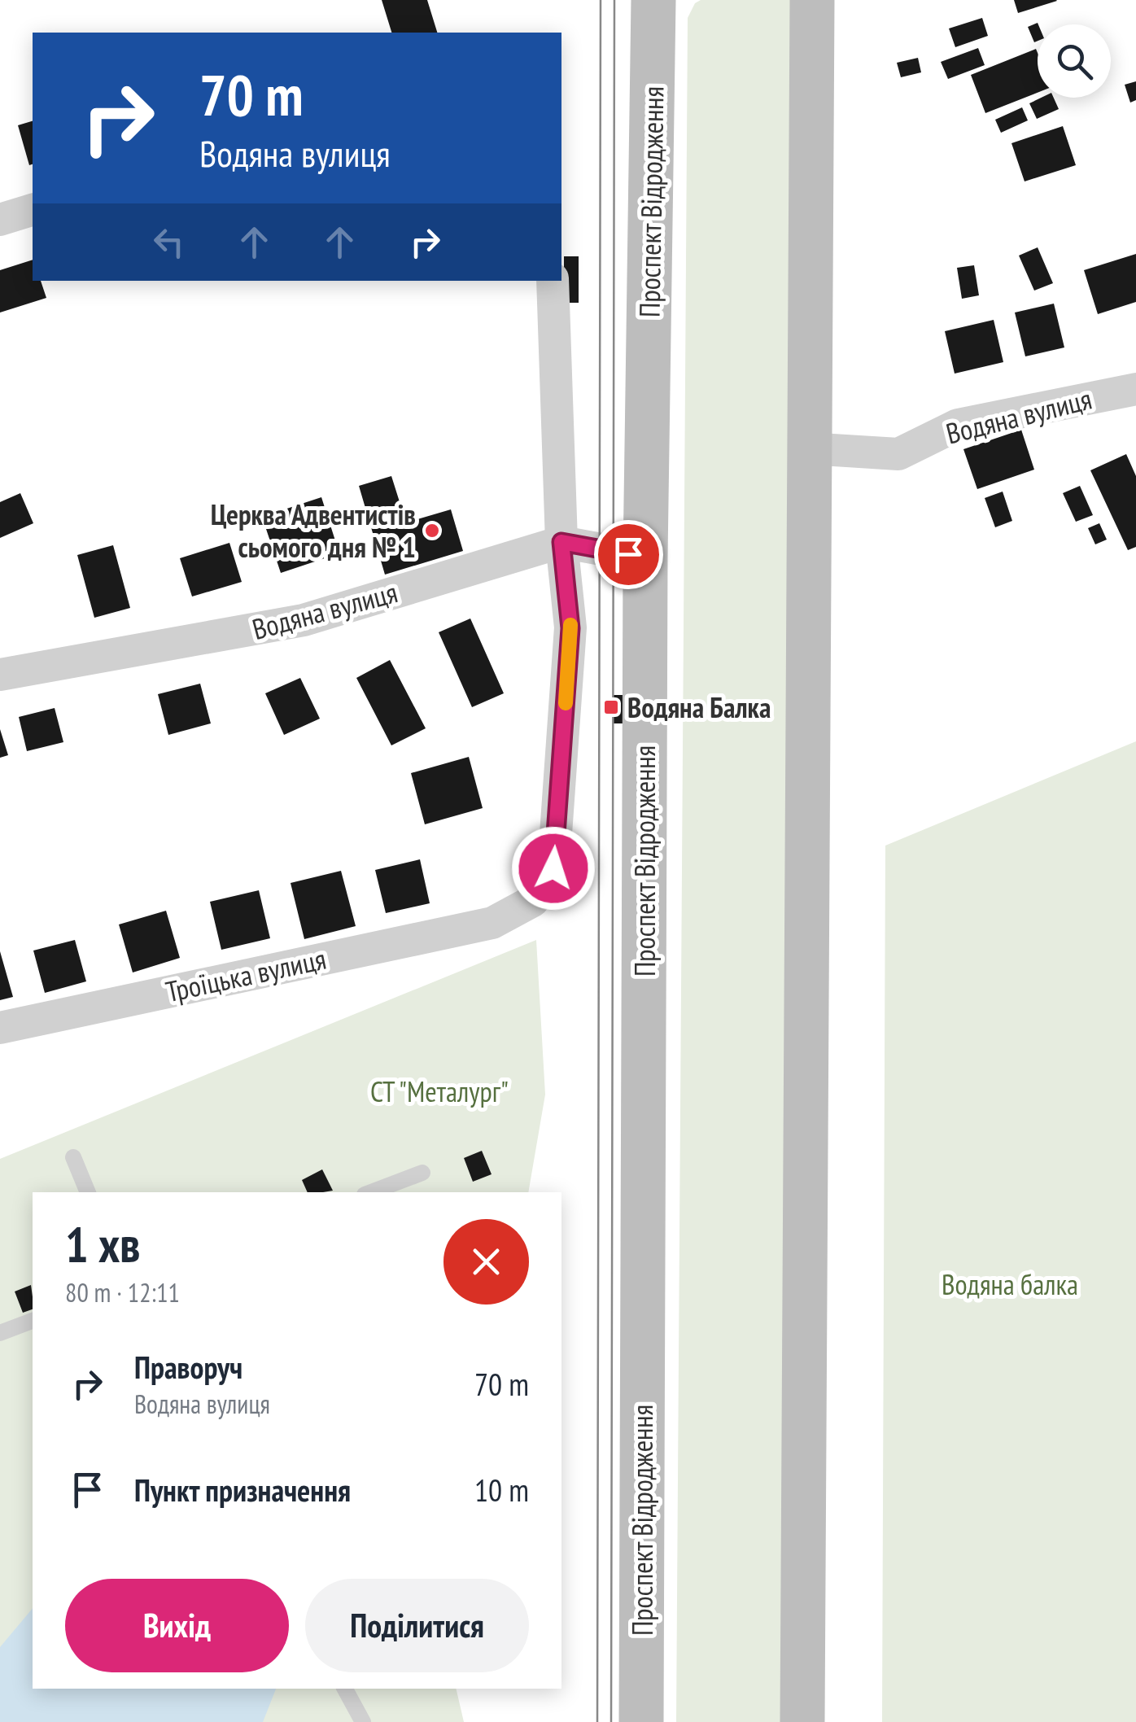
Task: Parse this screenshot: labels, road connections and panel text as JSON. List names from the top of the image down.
{
  "streets": {
    "main road": ["Проспект Відродження"],
    "street": ["Водяна вулиця", "Троїцька вулиця"]
  },
  "crossings": [
    ["Проспект Відродження", "Водяна вулиця"],
    ["Водяна вулиця", "Троїцька вулиця"]
  ],
  "parks": ["СТ \"Металург\"", "Водяна балка"],
  "places": {
    "other": ["Церква Адвентистів сьомого дня № 1"],
    "transit": ["Водяна Балка"]
  },
  "page": {
    "turn": ["70 m", "Водяна вулиця"],
    "heading": ["1 хв", "80 m · 12:11"],
    "list": [
      {
        "name": "Праворуч",
        "note": "Водяна вулиця",
        "value": "70 m"
      },
      {
        "name": "Пункт призначення",
        "value": "10 m"
      }
    ],
    "buttons": ["Вихід", "Поділитися"]
  }
}
